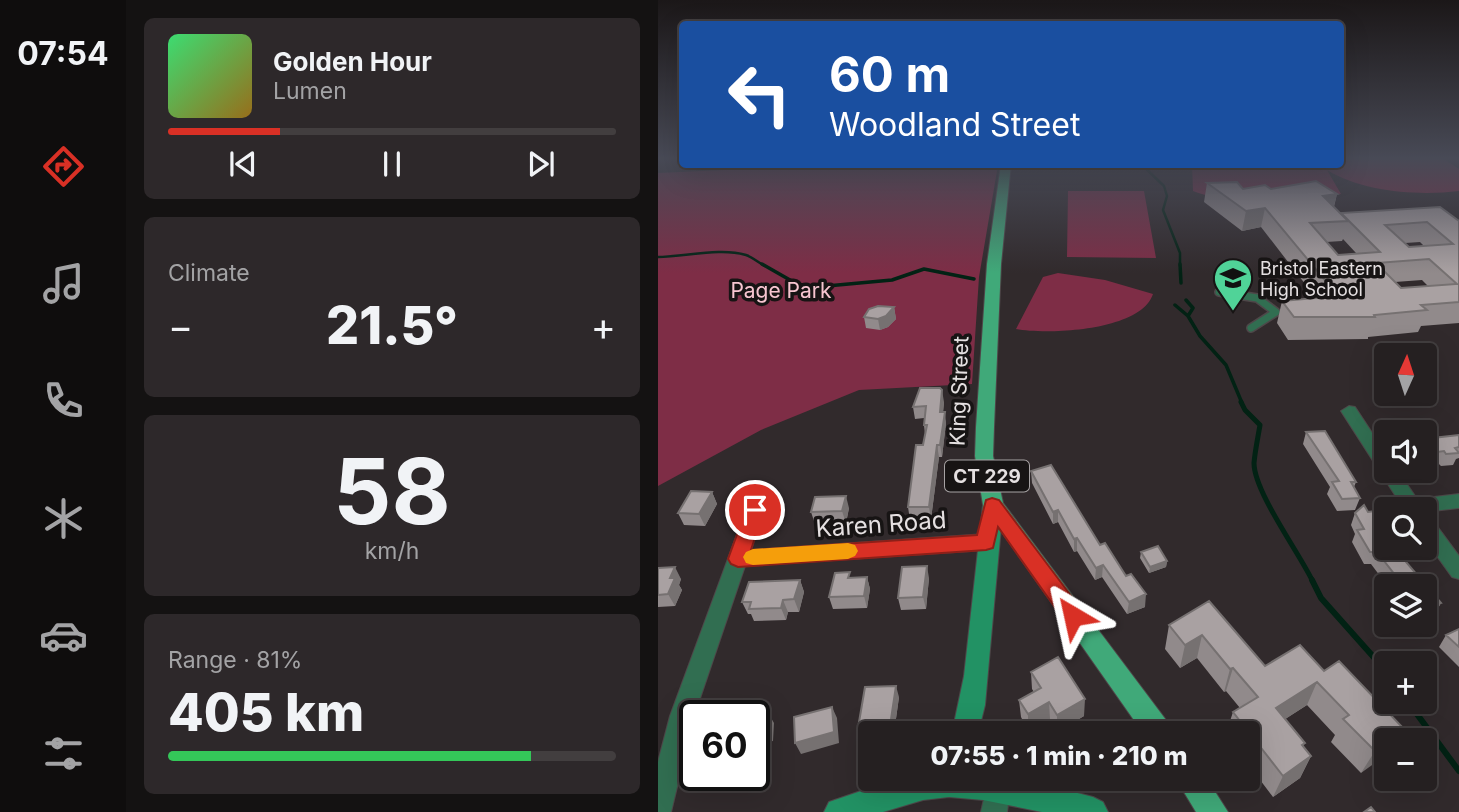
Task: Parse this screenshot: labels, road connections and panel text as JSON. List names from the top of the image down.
{
  "streets": {
    "main road": ["King Street", "CT 229"],
    "street": ["Karen Road"]
  },
  "parks": ["Page Park"],
  "places": {
    "school or university": ["Bristol Eastern High School"]
  },
  "north": "top",
  "page": {
    "tabs": "07:54",
    "turn": ["60 m", "Woodland Street"],
    "song": ["Golden Hour", "Lumen"],
    "tile": [
      "Climate",
      ["58", "km/h"],
      ["Range · 81%", "405 km"]
    ],
    "heat": ["−", "21.5°", "+"],
    "map_buttons": ["+", "−"],
    "limit": "60",
    "trip": "07:55 · 1 min · 210 m"
  }
}
